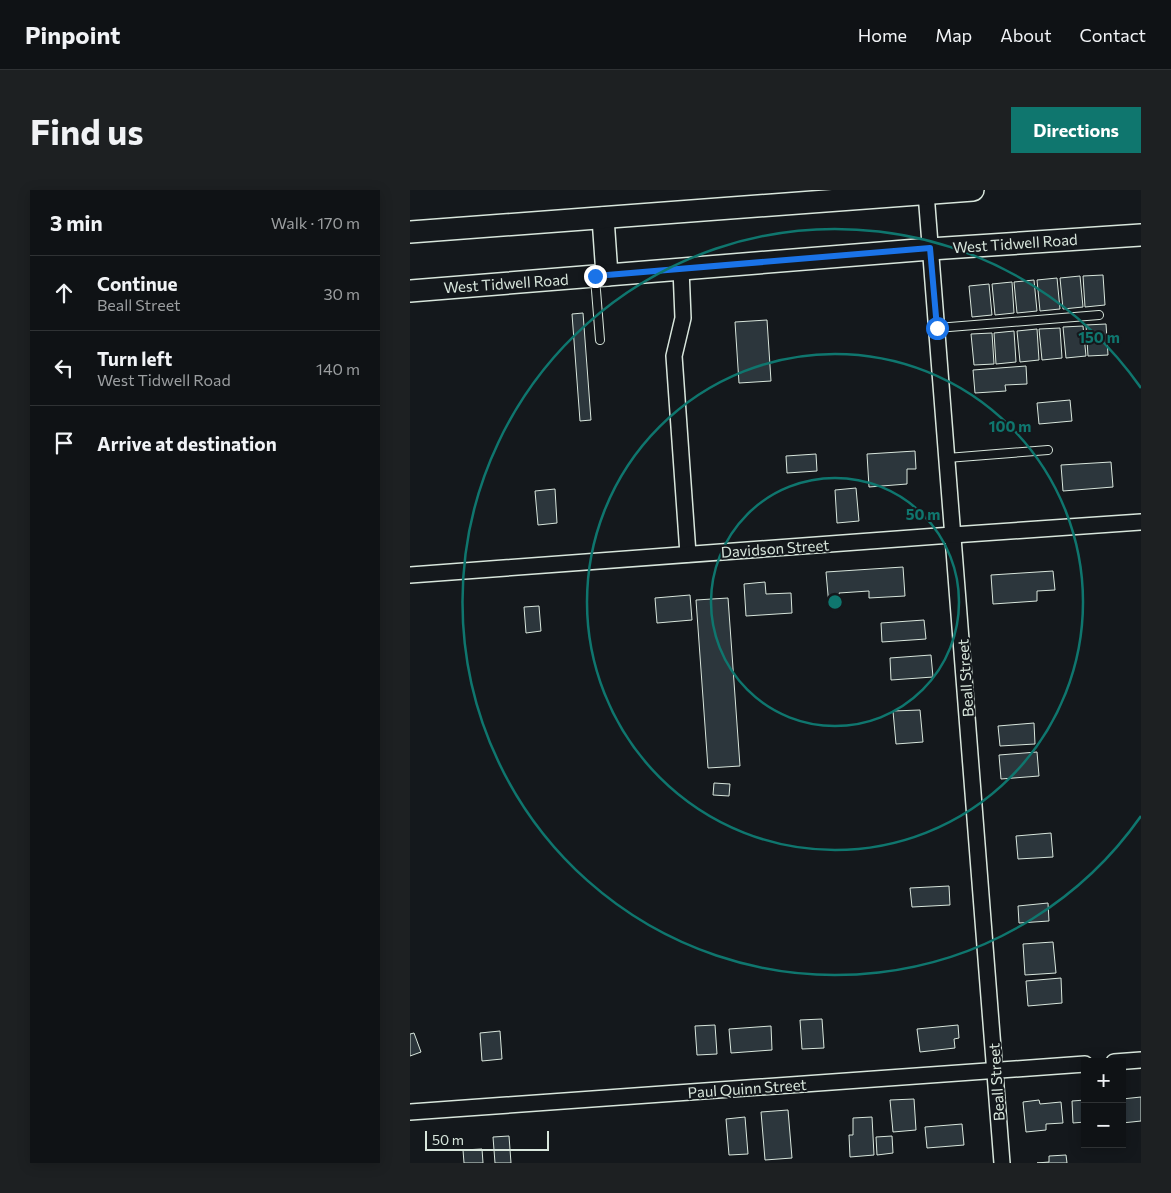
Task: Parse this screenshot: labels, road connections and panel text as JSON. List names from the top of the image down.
{
  "streets": {
    "main road": ["West Tidwell Road"],
    "street": ["Davidson Street", "Beall Street", "Paul Quinn Street"]
  },
  "crossings": [
    ["West Tidwell Road", "Beall Street"],
    ["Davidson Street", "Beall Street"],
    ["Beall Street", "Paul Quinn Street"]
  ],
  "scale_bar": "50 m",
  "page": {
    "header": "Pinpoint",
    "nav": [
      "Home",
      "Map",
      "About",
      "Contact"
    ],
    "buttons": "Directions",
    "title": "Find us",
    "heading": ["3 min", "Walk · 170 m"],
    "list": [
      ["Continue", "Beall Street", "30 m"],
      ["Turn left", "West Tidwell Road", "140 m"],
      "Arrive at destination"
    ],
    "map_buttons": ["+", "−"],
    "scale": "50 m"
  },
  "rings": ["150 m", "100 m", "50 m"]
}
